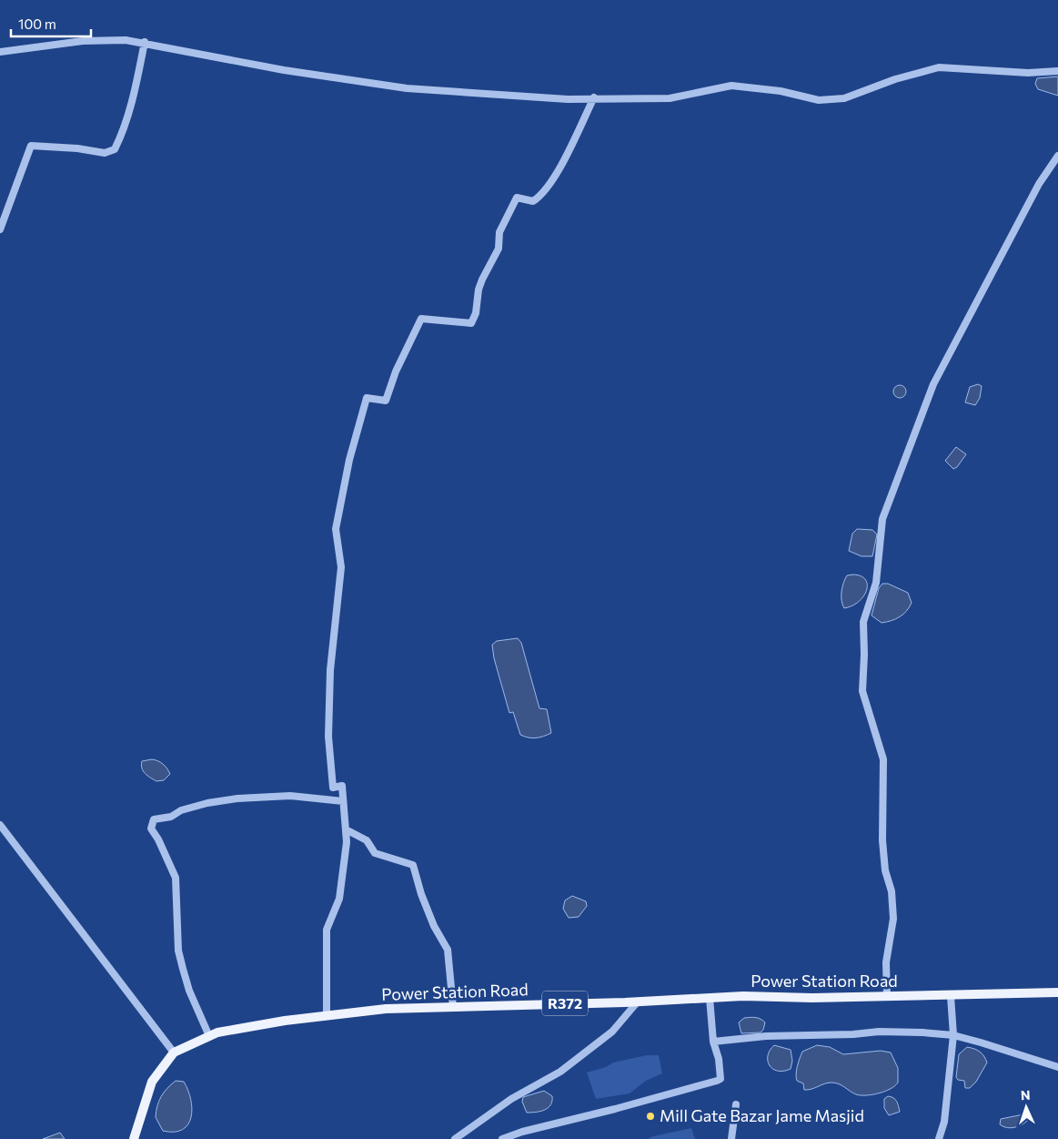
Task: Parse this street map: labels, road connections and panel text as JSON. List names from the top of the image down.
{
  "streets": {
    "main road": ["Power Station Road", "R372"]
  },
  "places": ["Mill Gate Bazar Jame Masjid"],
  "scale_bar": "100 m",
  "north": "top"
}
